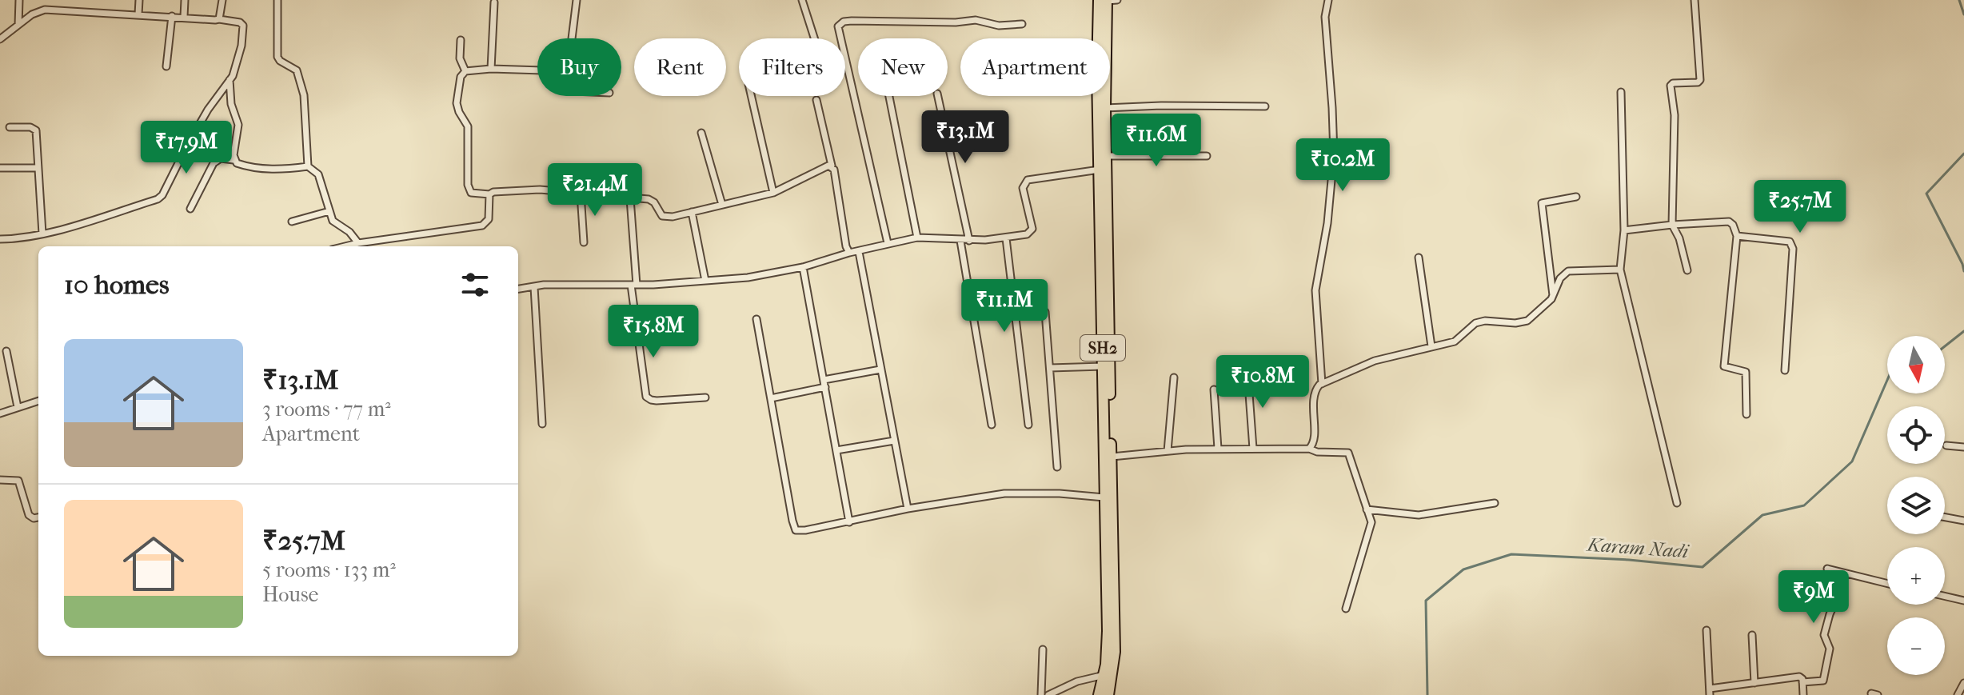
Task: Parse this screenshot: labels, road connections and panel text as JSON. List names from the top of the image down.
{
  "streets": {
    "main road": ["SH2"]
  },
  "water": ["Karam Nadi"],
  "north": "bottom",
  "page": {
    "chip": [
      "Buy",
      "Rent",
      "Filters",
      "New",
      "Apartment"
    ],
    "price": [
      "₹13.1M",
      "₹11.6M",
      "₹17.9M",
      "₹10.2M",
      "₹21.4M",
      "₹25.7M",
      "₹11.1M",
      "₹15.8M",
      "₹10.8M",
      "₹9M"
    ],
    "heading": "10 homes",
    "list": [
      {
        "name": "₹13.1M",
        "note": "3 rooms · 77 m² · Apartment"
      },
      {
        "name": "₹25.7M",
        "note": "5 rooms · 133 m² · House"
      }
    ],
    "map_buttons": ["+", "−"]
  }
}
